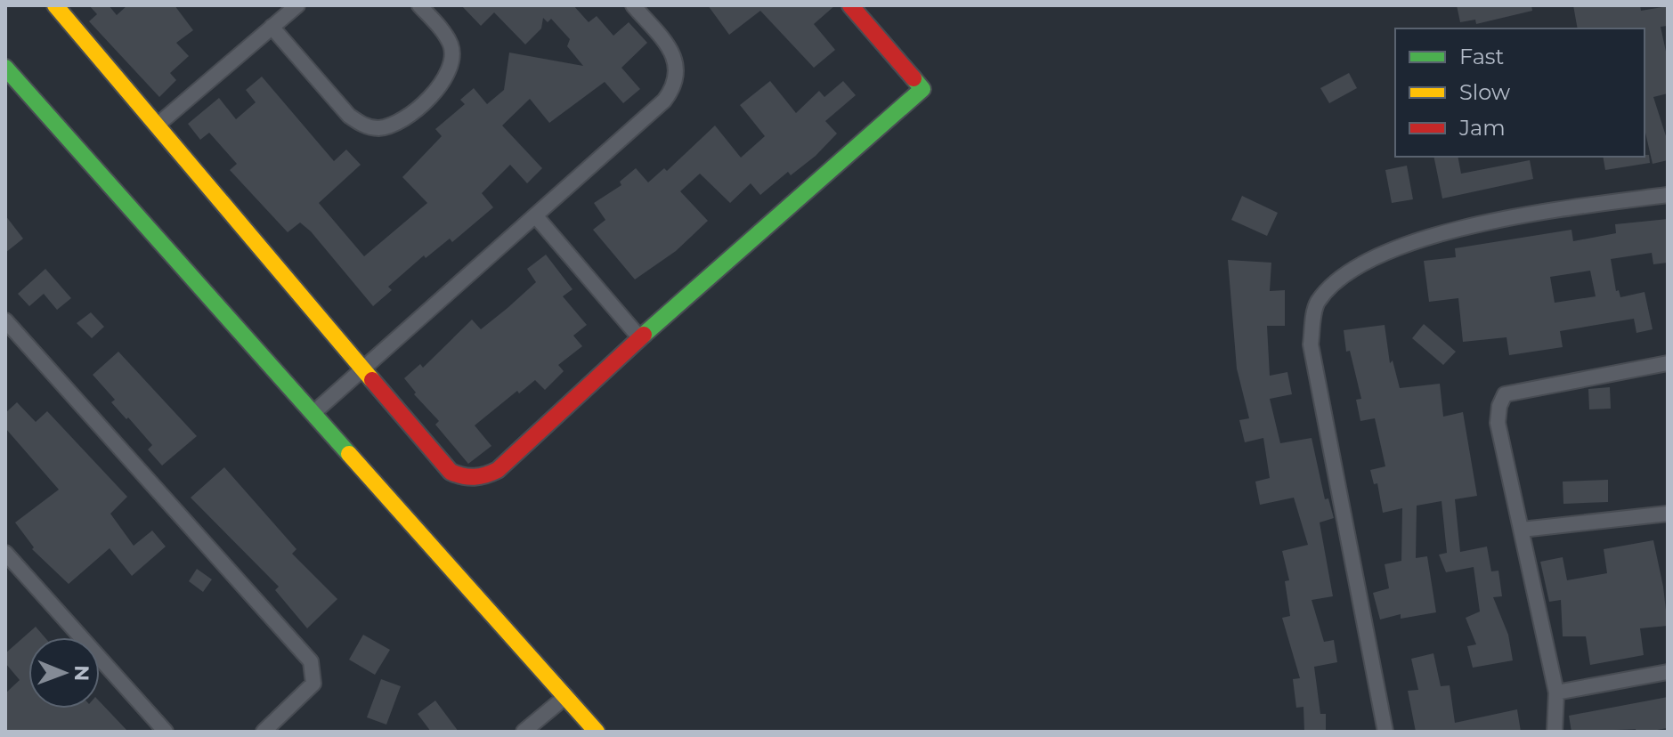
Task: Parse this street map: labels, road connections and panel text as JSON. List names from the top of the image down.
{
  "legend": ["Fast", "Slow", "Jam"],
  "north": "right"
}
